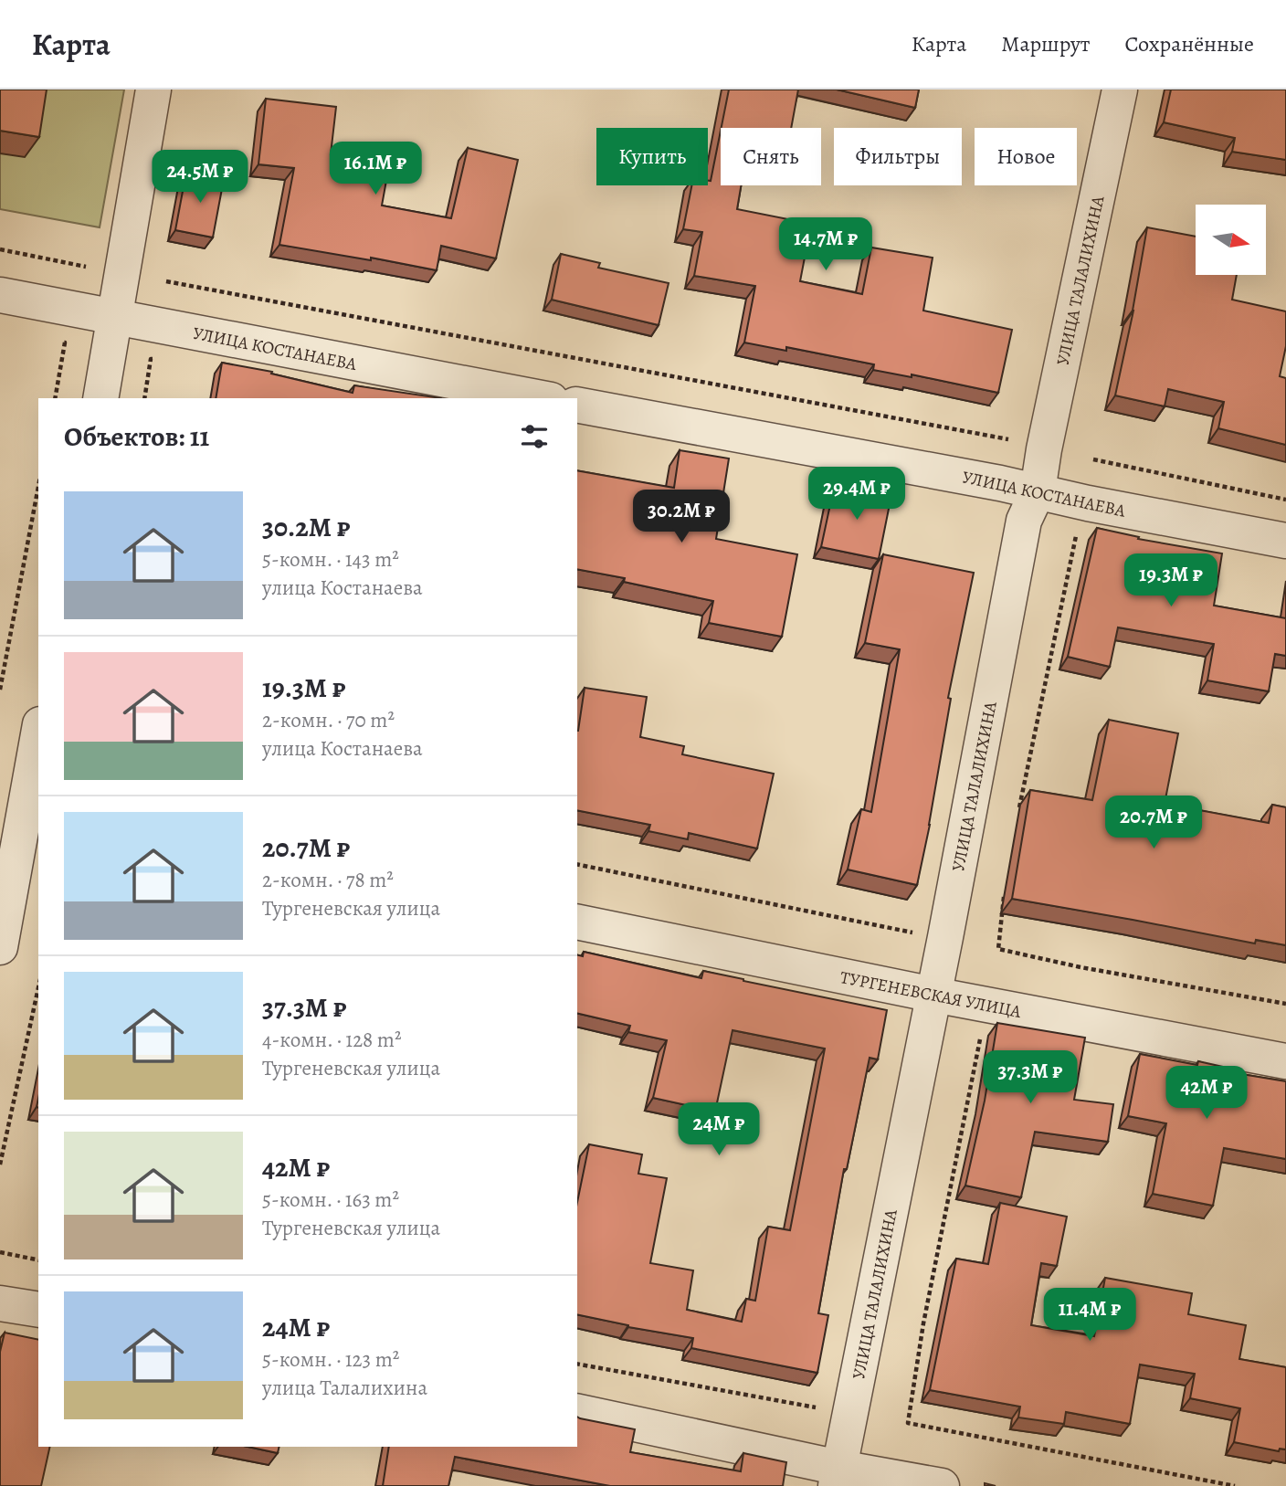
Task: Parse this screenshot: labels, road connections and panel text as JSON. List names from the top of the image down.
{
  "streets": {
    "street": ["УЛИЦА ТАЛАЛИХИНА", "УЛИЦА КОСТАНАЕВА", "ТУРГЕНЕВСКАЯ УЛИЦА"]
  },
  "crossings": [
    ["УЛИЦА ТАЛАЛИХИНА", "УЛИЦА КОСТАНАЕВА"],
    ["УЛИЦА ТАЛАЛИХИНА", "ТУРГЕНЕВСКАЯ УЛИЦА"]
  ],
  "north": "right",
  "page": {
    "header": "Карта",
    "nav": ["Карта", "Маршрут", "Сохранённые"],
    "chip": [
      "Купить",
      "Снять",
      "Фильтры",
      "Новое"
    ],
    "price": [
      "16.1M ₽",
      "24.5M ₽",
      "14.7M ₽",
      "29.4M ₽",
      "30.2M ₽",
      "19.3M ₽",
      "20.7M ₽",
      "37.3M ₽",
      "42M ₽",
      "24M ₽",
      "11.4M ₽"
    ],
    "heading": "Объектов: 11",
    "list": [
      {
        "name": "30.2M ₽",
        "note": "5-комн. · 143 m² · улица Костанаева"
      },
      {
        "name": "19.3M ₽",
        "note": "2-комн. · 70 m² · улица Костанаева"
      },
      {
        "name": "20.7M ₽",
        "note": "2-комн. · 78 m² · Тургеневская улица"
      },
      {
        "name": "37.3M ₽",
        "note": "4-комн. · 128 m² · Тургеневская улица"
      },
      {
        "name": "42M ₽",
        "note": "5-комн. · 163 m² · Тургеневская улица"
      },
      {
        "name": "24M ₽",
        "note": "5-комн. · 123 m² · улица Талалихина"
      }
    ]
  }
}
